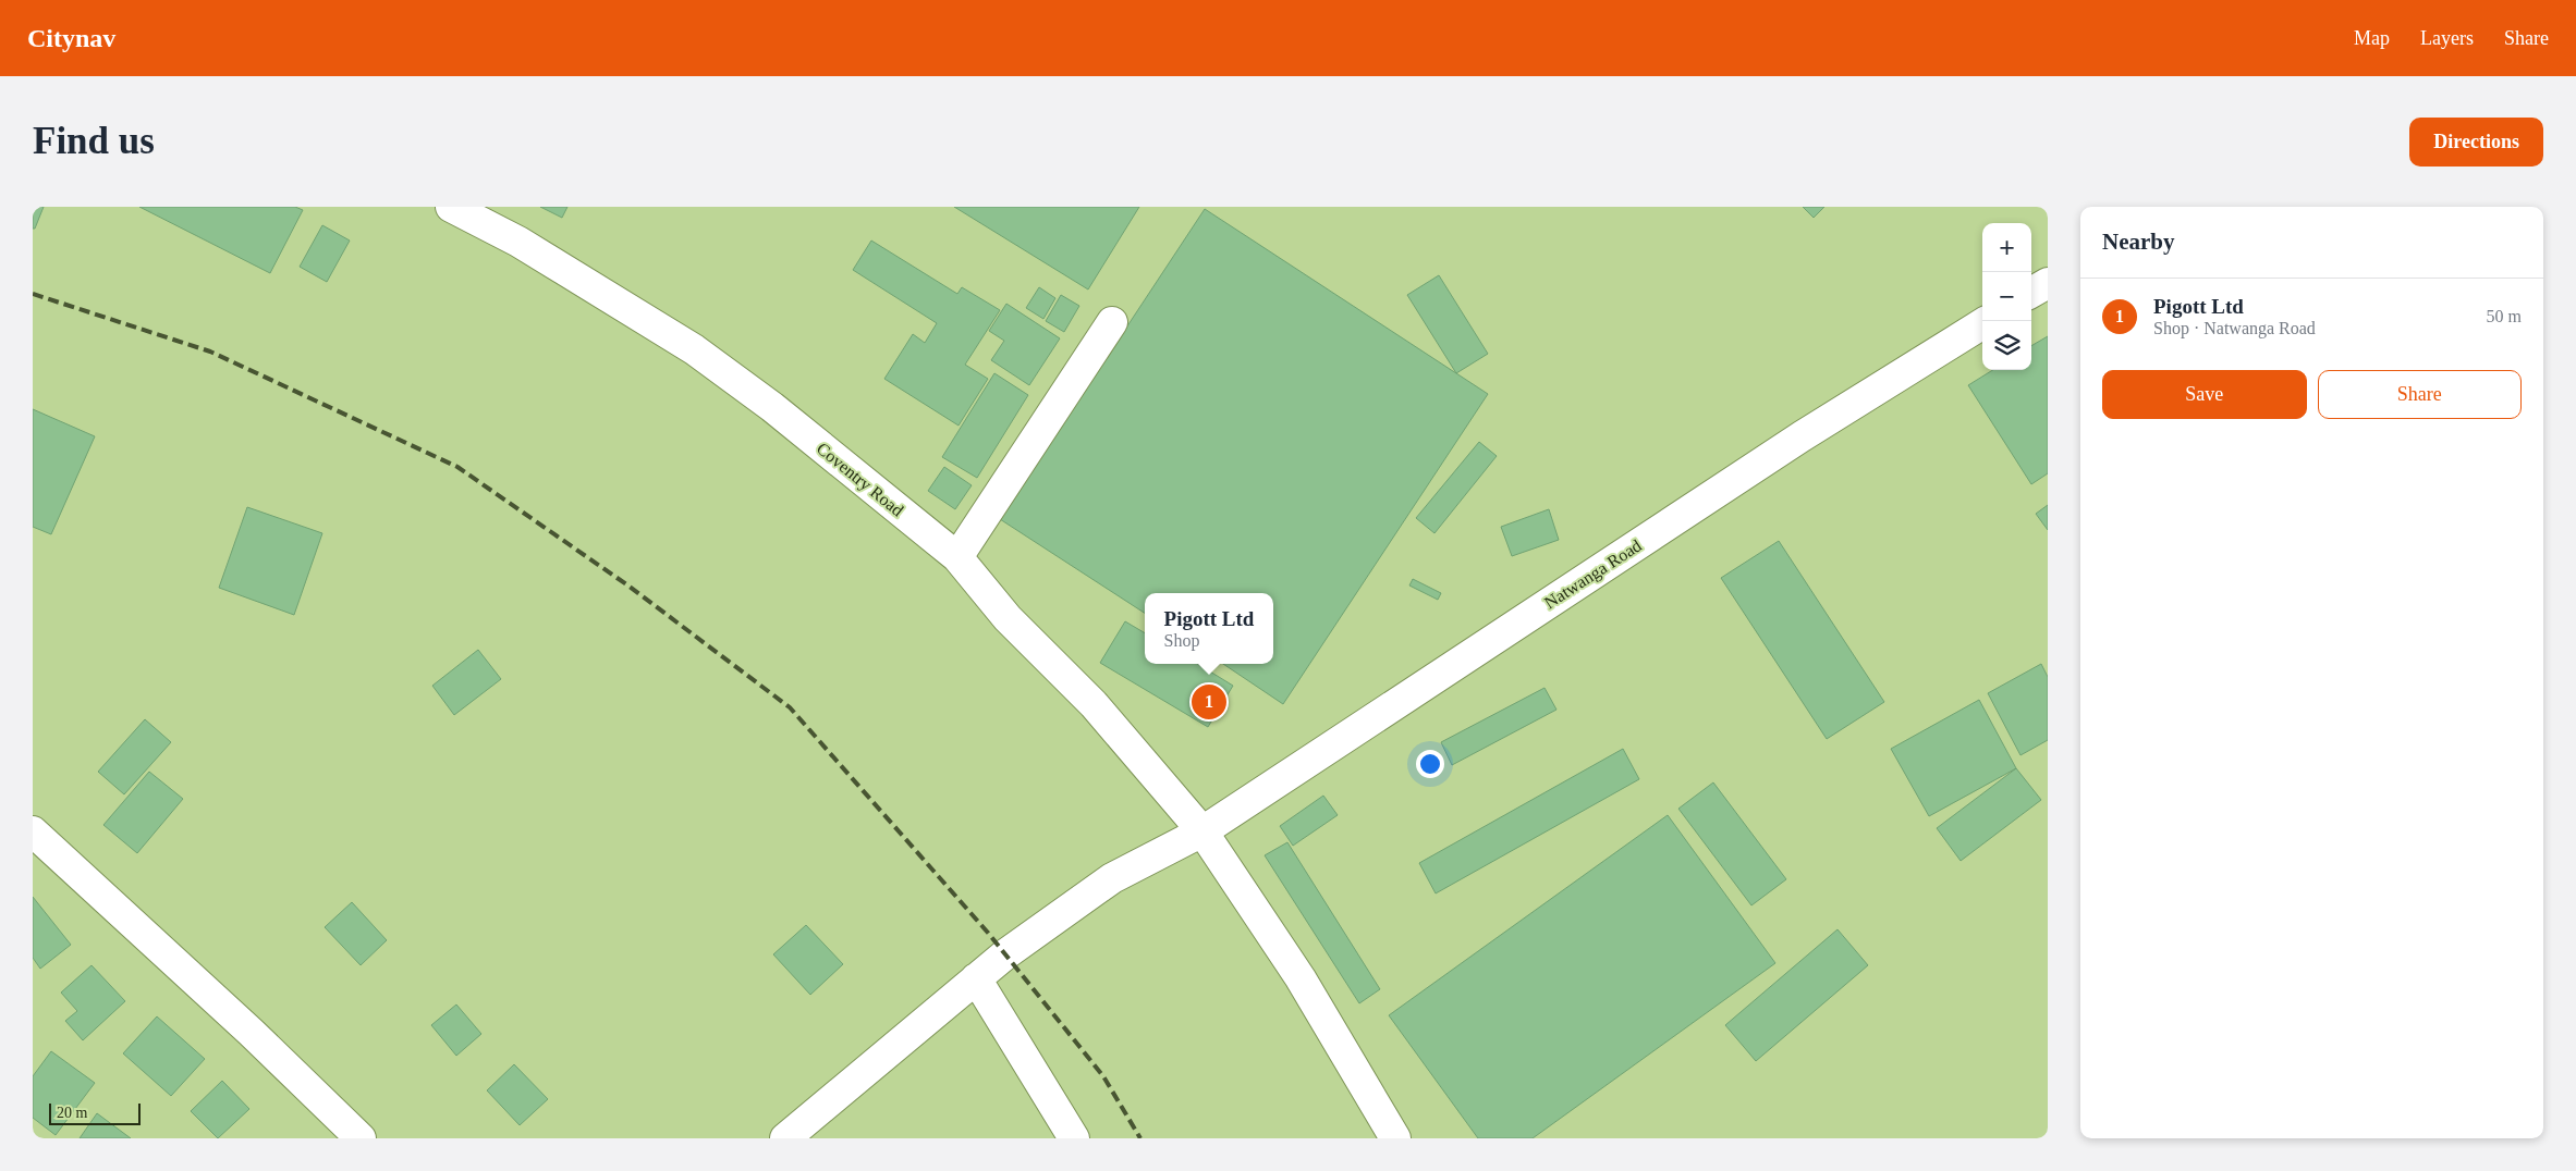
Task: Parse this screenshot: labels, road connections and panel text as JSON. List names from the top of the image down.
{
  "streets": {
    "street": ["Coventry Road", "Natwanga Road"]
  },
  "crossings": [
    ["Coventry Road", "Natwanga Road"]
  ],
  "scale_bar": "20 m",
  "page": {
    "header": "Citynav",
    "nav": ["Map", "Layers", "Share"],
    "buttons": [
      "Directions",
      ["Save", "Share"]
    ],
    "title": "Find us",
    "heading": "Nearby",
    "map_buttons": ["+", "−"],
    "list": [
      {
        "mark": "1",
        "name": "Pigott Ltd",
        "note": "Shop · Natwanga Road",
        "value": "50 m"
      }
    ],
    "popup": ["Pigott Ltd", "Shop"],
    "pins": "1",
    "scale": "20 m"
  }
}
